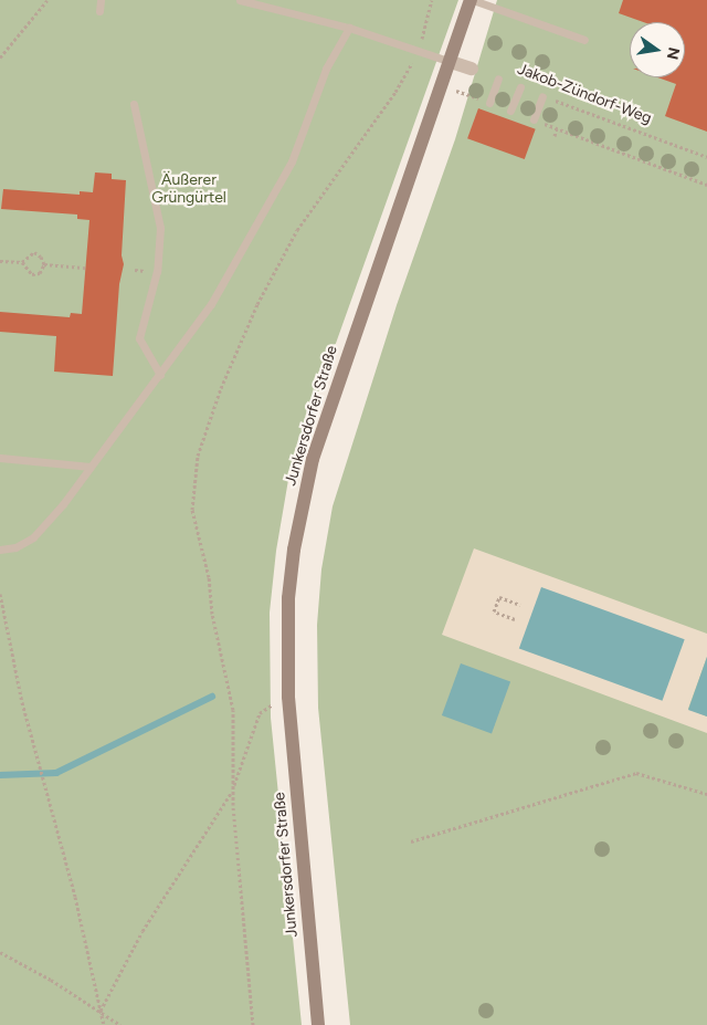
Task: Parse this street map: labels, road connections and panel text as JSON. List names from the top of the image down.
{
  "streets": {
    "street": ["Junkersdorfer Straße"],
    "path": ["Jakob-Zündorf-Weg"]
  },
  "parks": ["Äußerer Grüngürtel"],
  "north": "right"
}
